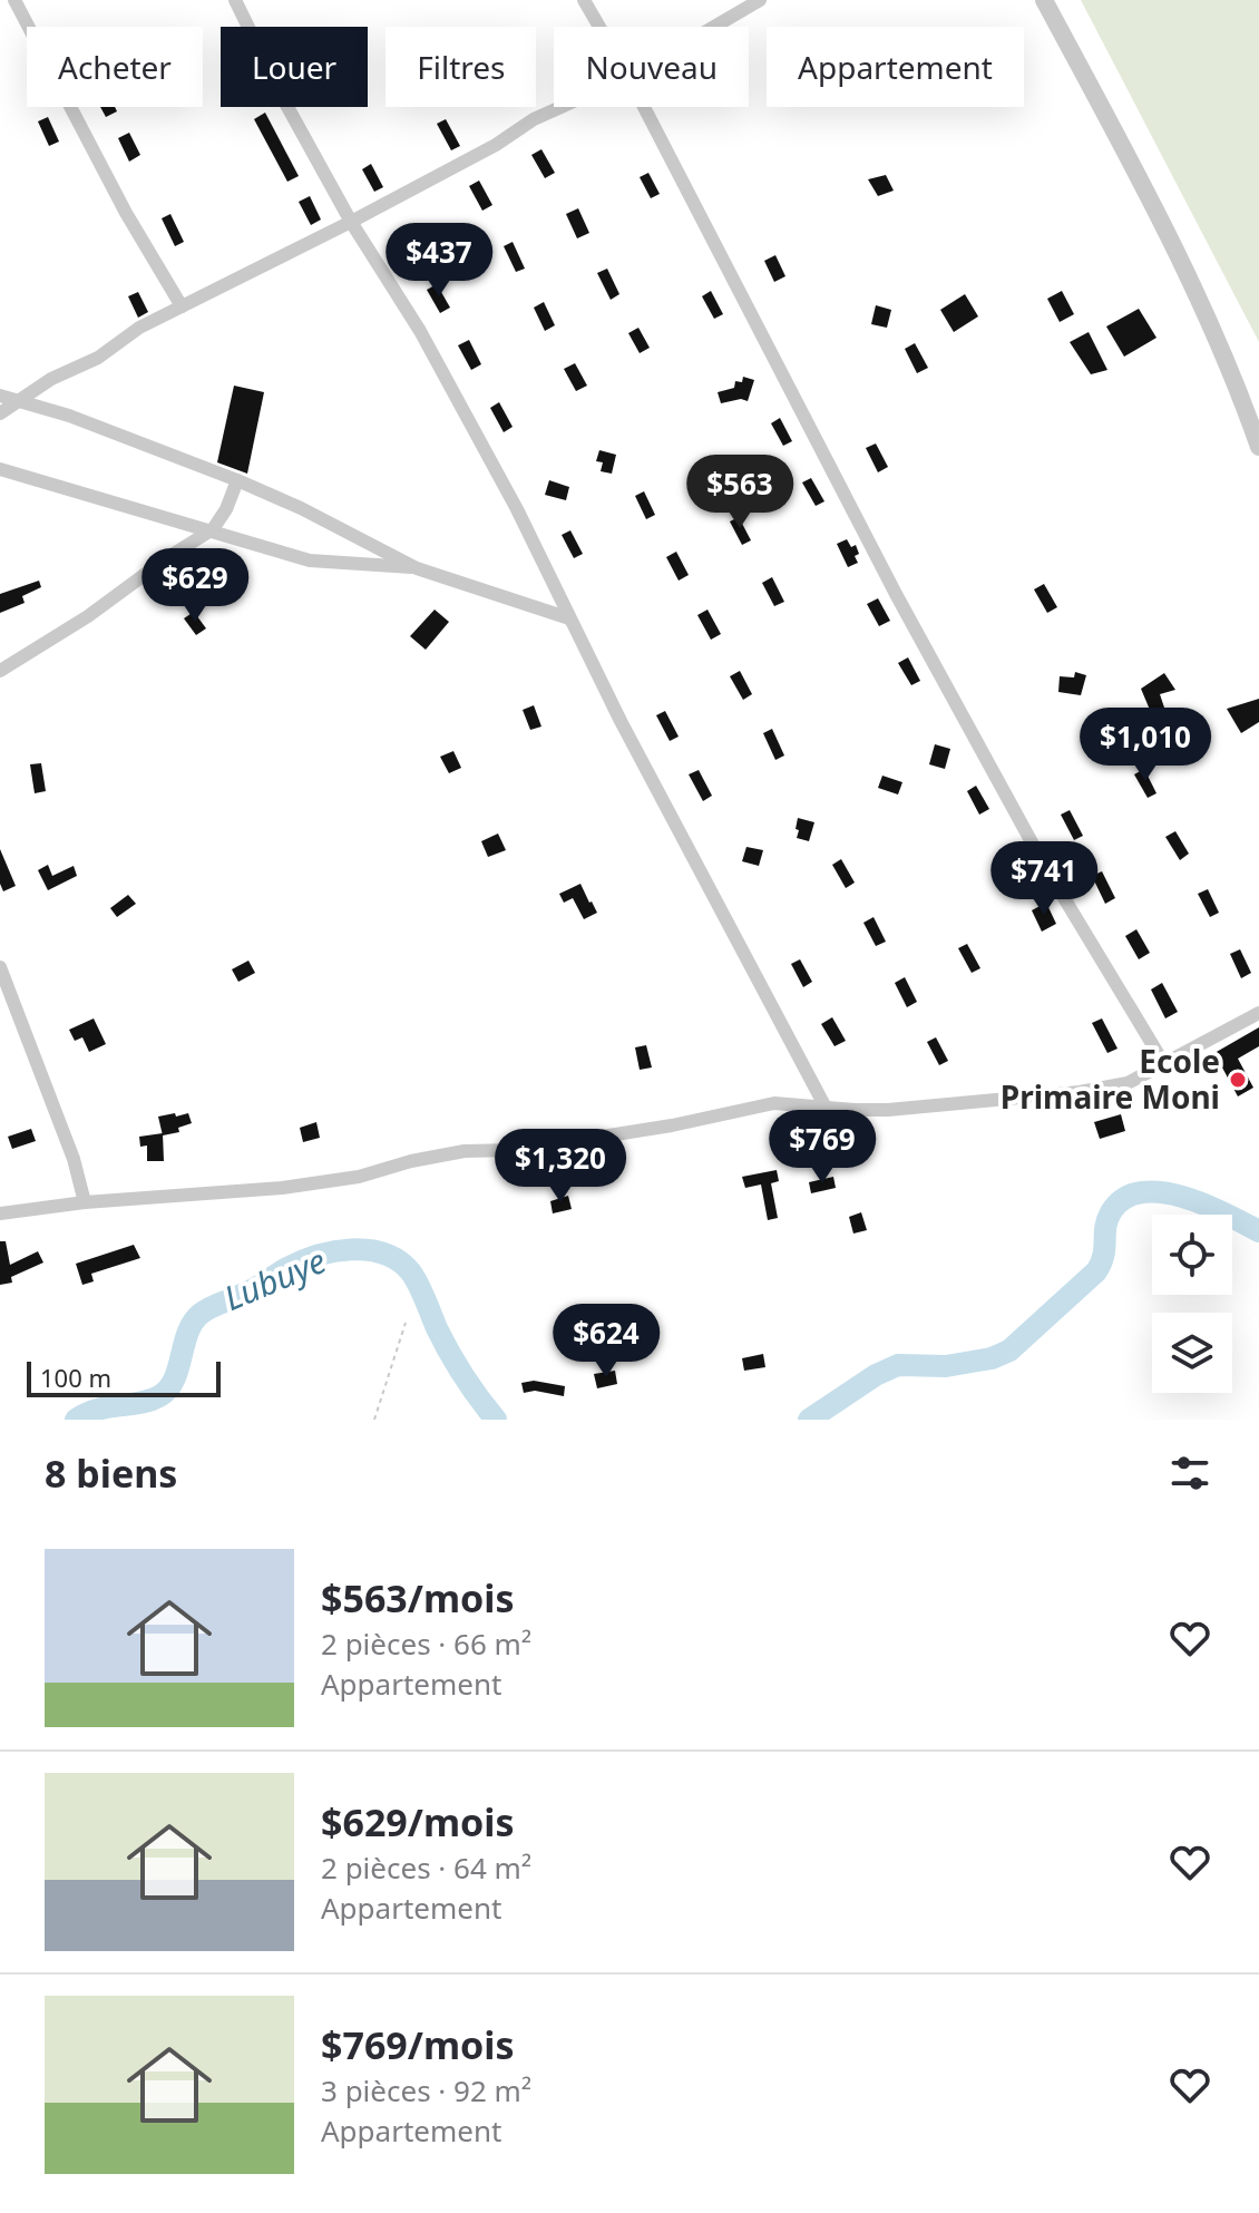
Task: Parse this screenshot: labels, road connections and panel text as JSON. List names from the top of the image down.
{
  "water": ["Lubuye"],
  "places": ["Ecole Primaire Moni"],
  "scale_bar": "100 m",
  "page": {
    "chip": [
      "Acheter",
      "Louer",
      "Filtres",
      "Nouveau",
      "Appartement"
    ],
    "price": [
      "$437",
      "$563",
      "$629",
      "$1,010",
      "$741",
      "$769",
      "$1,320",
      "$624"
    ],
    "scale": "100 m",
    "heading": "8 biens",
    "list": [
      {
        "name": "$563/mois",
        "note": "2 pièces · 66 m² · Appartement"
      },
      {
        "name": "$629/mois",
        "note": "2 pièces · 64 m² · Appartement"
      },
      {
        "name": "$769/mois",
        "note": "3 pièces · 92 m² · Appartement"
      }
    ]
  }
}
